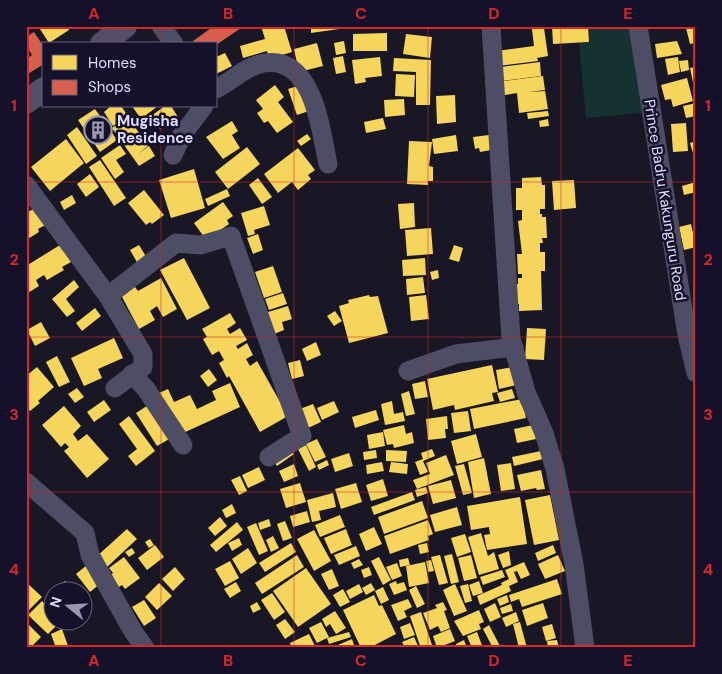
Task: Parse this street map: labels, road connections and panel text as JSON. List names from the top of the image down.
{
  "streets": {
    "street": ["Prince Badru Kakunguru Road"]
  },
  "places": {
    "building": ["Mugisha Residence"]
  },
  "legend": ["Homes", "Shops"],
  "north": "left",
  "grid": {
    "columns": [
      "A",
      "B",
      "C",
      "D",
      "E"
    ],
    "rows": [
      "1",
      "2",
      "3",
      "4"
    ]
  }
}
